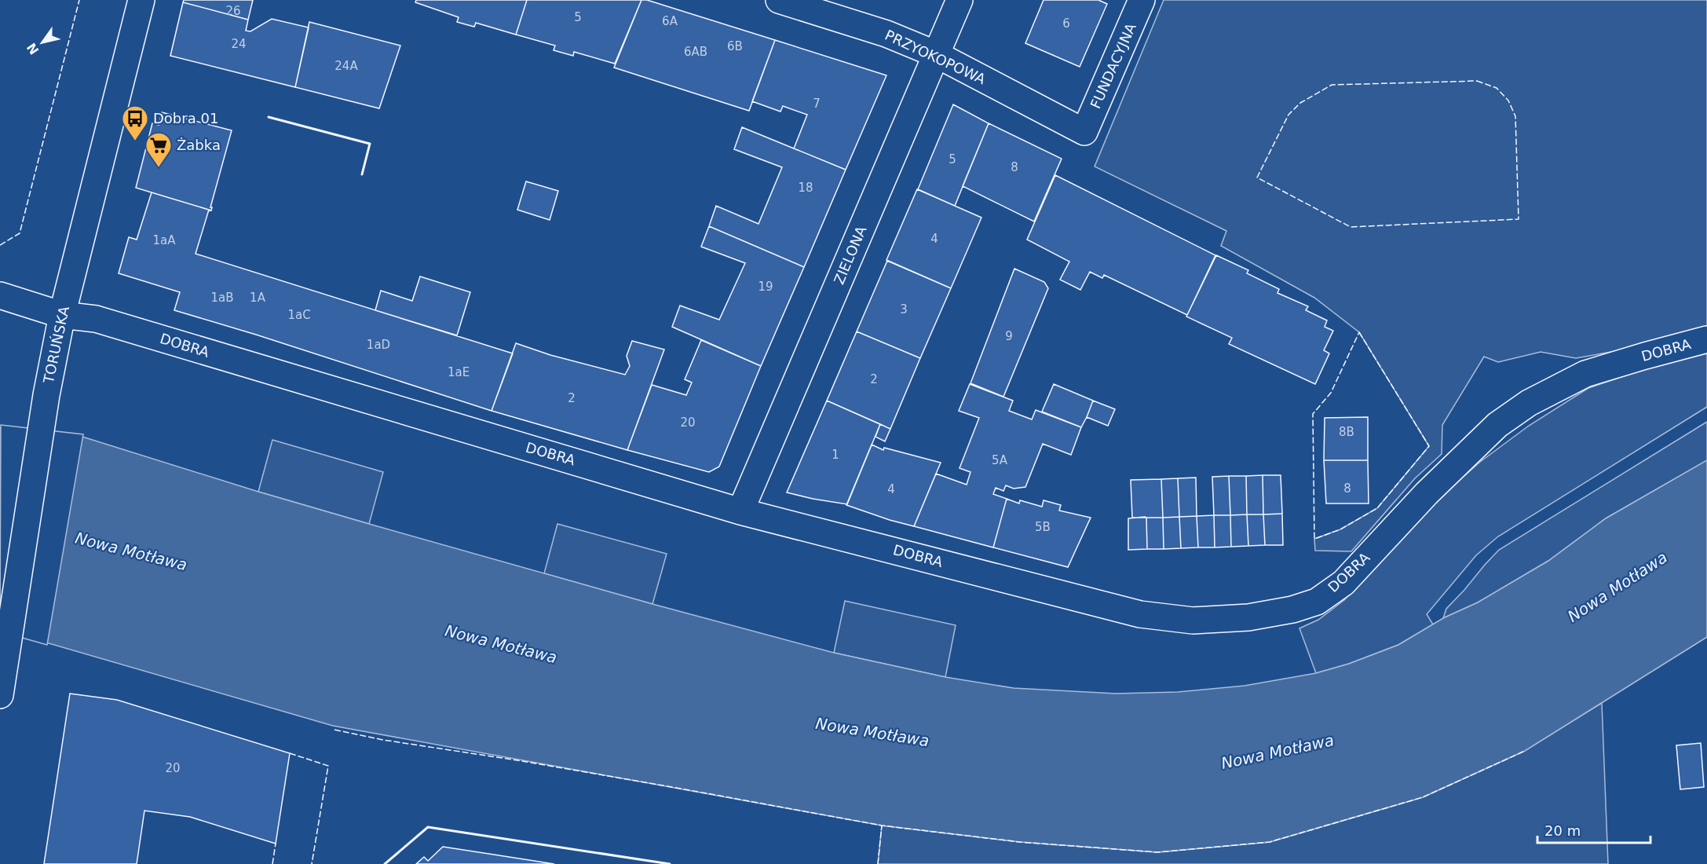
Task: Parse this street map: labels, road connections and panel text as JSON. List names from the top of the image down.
{
  "streets": {
    "street": [
      "PRZYOKOPOWA",
      "FUNDACYJNA",
      "ZIELONA",
      "TORUŃSKA",
      "DOBRA"
    ]
  },
  "crossings": [
    ["PRZYOKOPOWA", "FUNDACYJNA"],
    ["PRZYOKOPOWA", "ZIELONA"],
    ["ZIELONA", "DOBRA"],
    ["TORUŃSKA", "DOBRA"]
  ],
  "water": ["Nowa Motława"],
  "places": {
    "bus stop": ["Dobra 01"],
    "supermarket": ["Żabka"]
  },
  "house_numbers": [
    "26",
    "5",
    "6A",
    "6",
    "24",
    "6B",
    "6AB",
    "24A",
    "7",
    "5",
    "8",
    "18",
    "4",
    "1aA",
    "19",
    "1aB",
    "1A",
    "3",
    "1aC",
    "9",
    "1aD",
    "1aE",
    "2",
    "2",
    "20",
    "8B",
    "1",
    "5A",
    "8",
    "4",
    "5B",
    "20"
  ],
  "scale_bar": "20 m",
  "north": "bottom left"
}
